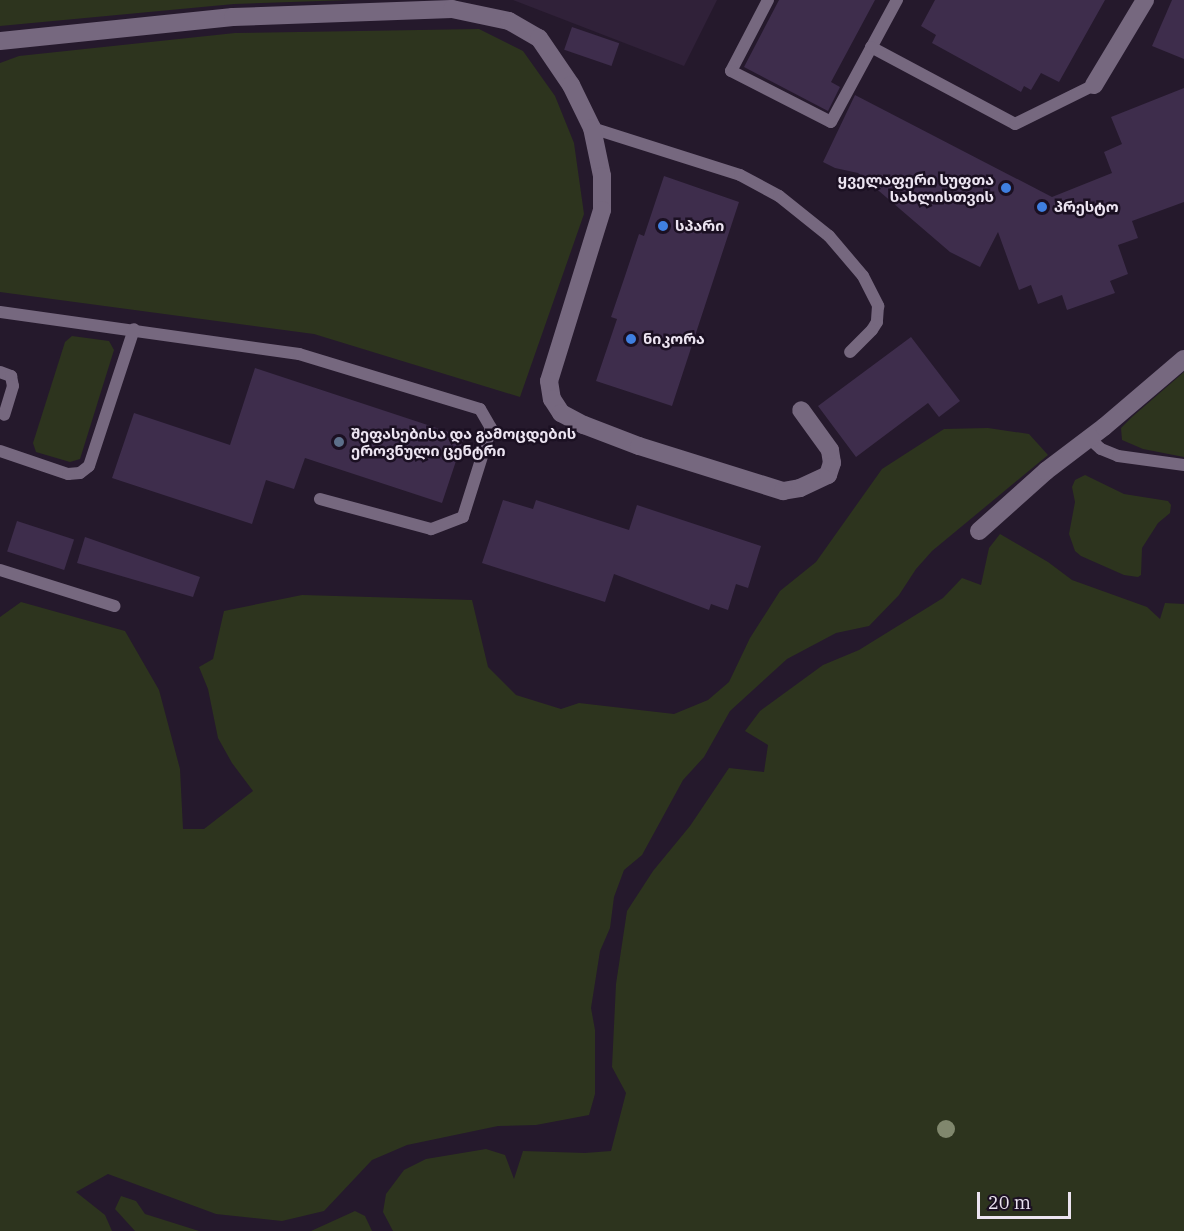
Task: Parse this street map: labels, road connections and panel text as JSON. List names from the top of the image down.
{
  "places": [
    "ყველაფერი სუფთა სახლისთვის",
    "პრესტო",
    "სპარი",
    "ნიკორა",
    "შეფასებისა და გამოცდების ეროვნული ცენტრი"
  ],
  "scale_bar": "20 m"
}
